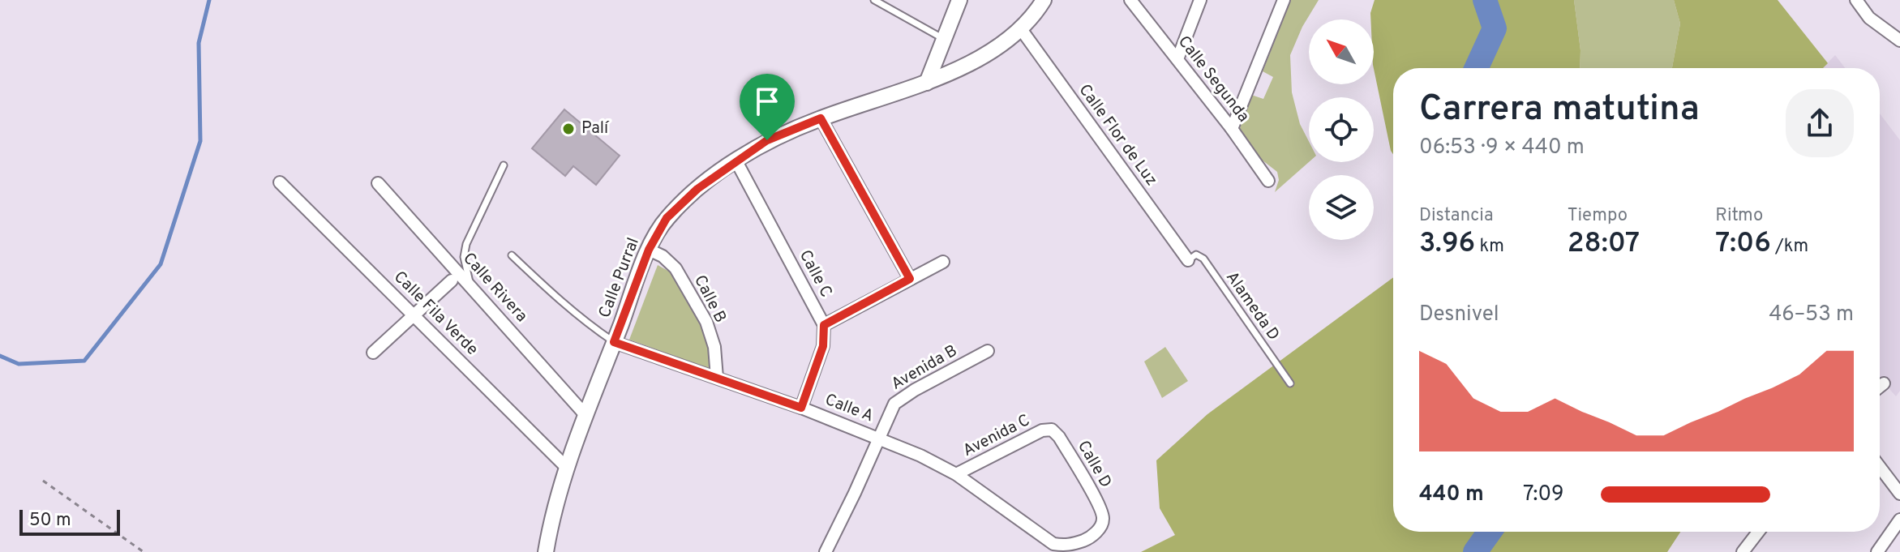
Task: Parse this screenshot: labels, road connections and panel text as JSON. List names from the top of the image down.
{
  "streets": {
    "street": [
      "Calle Segunda",
      "Calle Flor de Luz",
      "Calle C",
      "Calle Purral",
      "Calle Rivera",
      "Calle B",
      "Calle Fila Verde",
      "Avenida B",
      "Calle A",
      "Avenida C",
      "Calle D"
    ],
    "lane": ["Alameda D"]
  },
  "crossings": [
    ["Calle Flor de Luz", "Calle Purral"],
    ["Calle Flor de Luz", "Alameda D"],
    ["Calle C", "Calle Purral"],
    ["Calle Purral", "Calle Rivera"],
    ["Calle Purral", "Calle B"],
    ["Calle Purral", "Calle Fila Verde"],
    ["Calle Purral", "Calle A"],
    ["Calle B", "Calle A"],
    ["Avenida B", "Calle A"],
    ["Calle A", "Avenida C"],
    ["Calle A", "Calle D"],
    ["Avenida C", "Calle D"]
  ],
  "places": ["Palí"],
  "scale_bar": "50 m",
  "north": "top left",
  "page": {
    "heading": ["Carrera matutina", "06:53 · 9 × 440 m"],
    "stats": [
      ["Distancia", "3.96 km"],
      ["Tiempo", "28:07"],
      ["Ritmo", "7:06 /km"]
    ],
    "chart": ["Desnivel", "46–53 m"],
    "list": [
      {
        "name": "440 m",
        "note": "7:09"
      }
    ],
    "scale": "50 m"
  }
}
